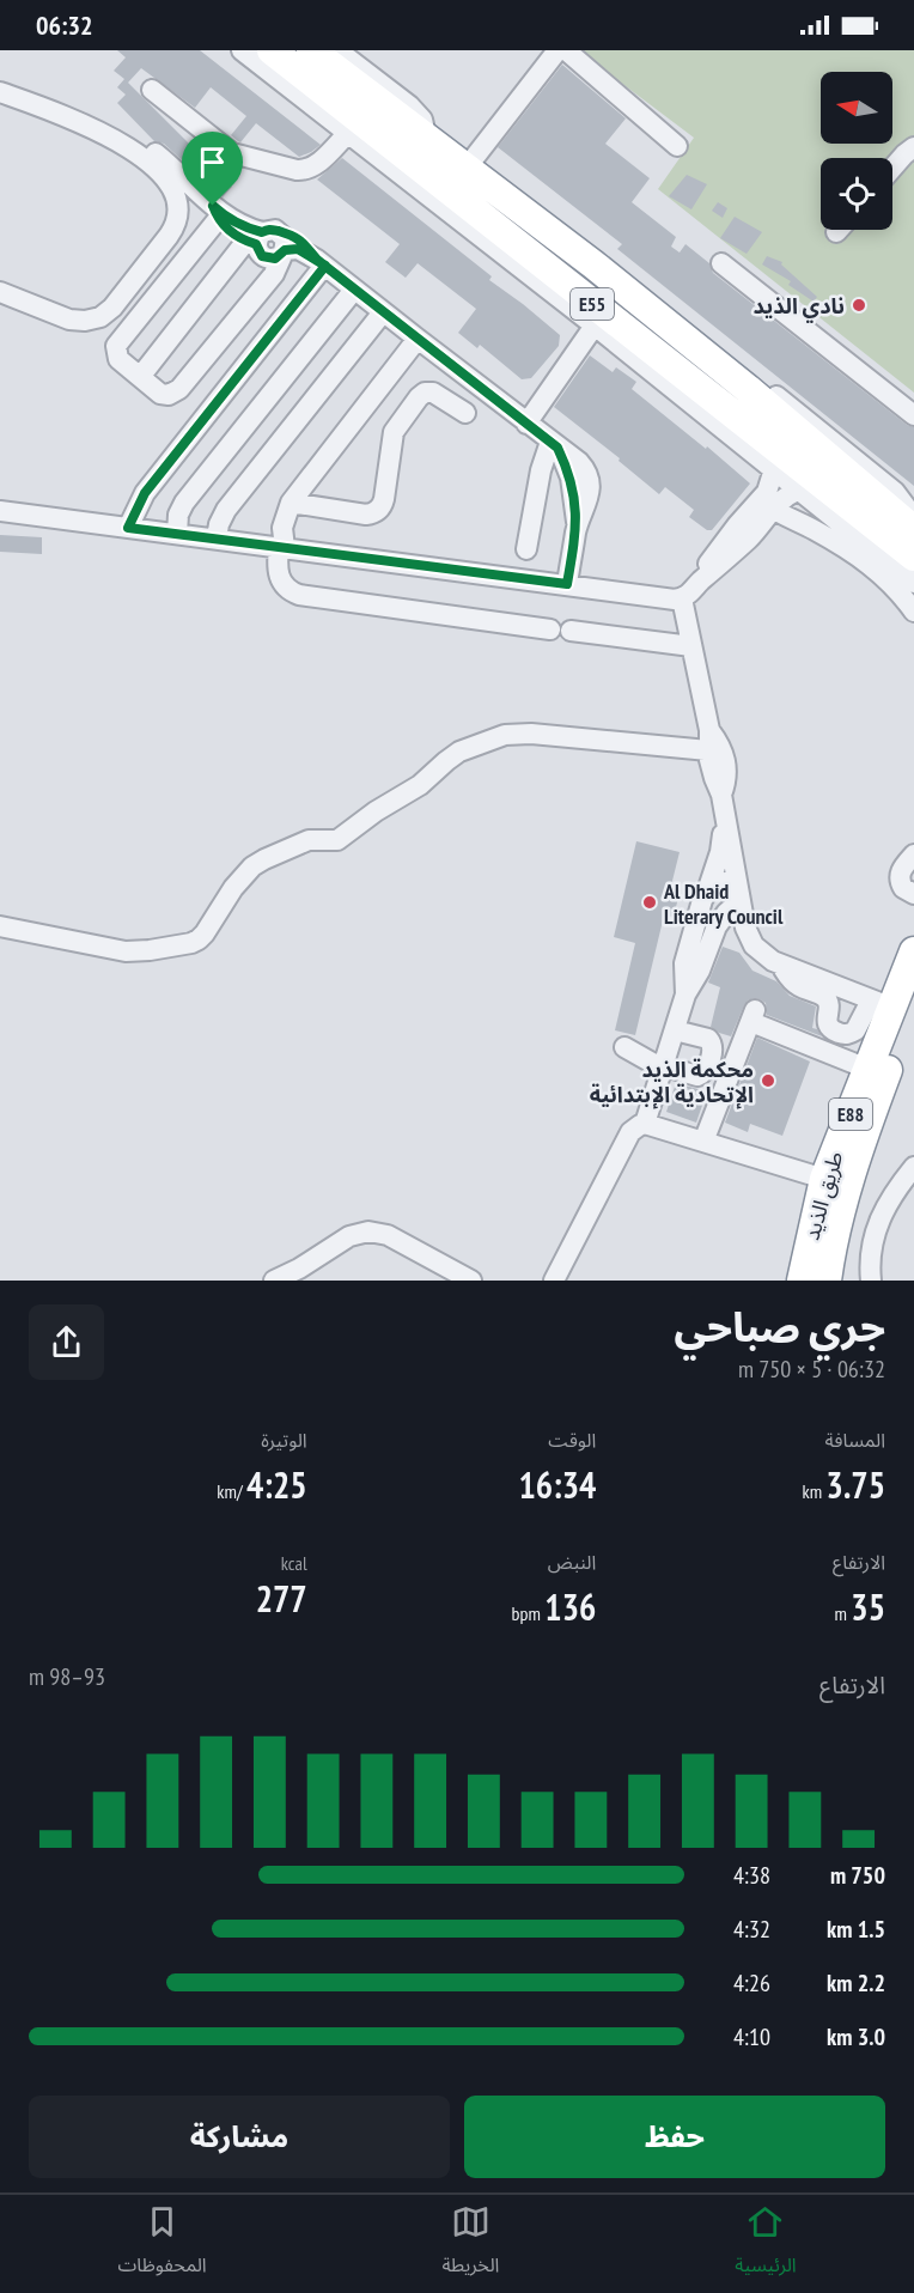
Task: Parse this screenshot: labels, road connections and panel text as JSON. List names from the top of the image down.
{
  "streets": {
    "highway": ["E55", "E88", "طريق الذيد"]
  },
  "places": ["نادي الذيد", "Al Dhaid Literary Council", "محكمة الذيد الإتحادية الإبتدائية"],
  "north": "left",
  "page": {
    "status": "06:32",
    "heading": ["جري صباحي", "06:32 · 5 × 750 m"],
    "stats": [
      ["المسافة", "3.75 km"],
      ["الوقت", "16:34"],
      ["الوتيرة", "4:25 /km"],
      ["الارتفاع", "35 m"],
      ["النبض", "136 bpm"],
      ["kcal", "277"]
    ],
    "chart": ["الارتفاع", "93–98 m"],
    "list": [
      {
        "name": "750 m",
        "note": "4:38"
      },
      {
        "name": "1.5 km",
        "note": "4:32"
      },
      {
        "name": "2.2 km",
        "note": "4:26"
      },
      {
        "name": "3.0 km",
        "note": "4:10"
      }
    ],
    "buttons": ["حفظ", "مشاركة"],
    "tabs": ["الرئيسية", "الخريطة", "المحفوظات"]
  }
}
